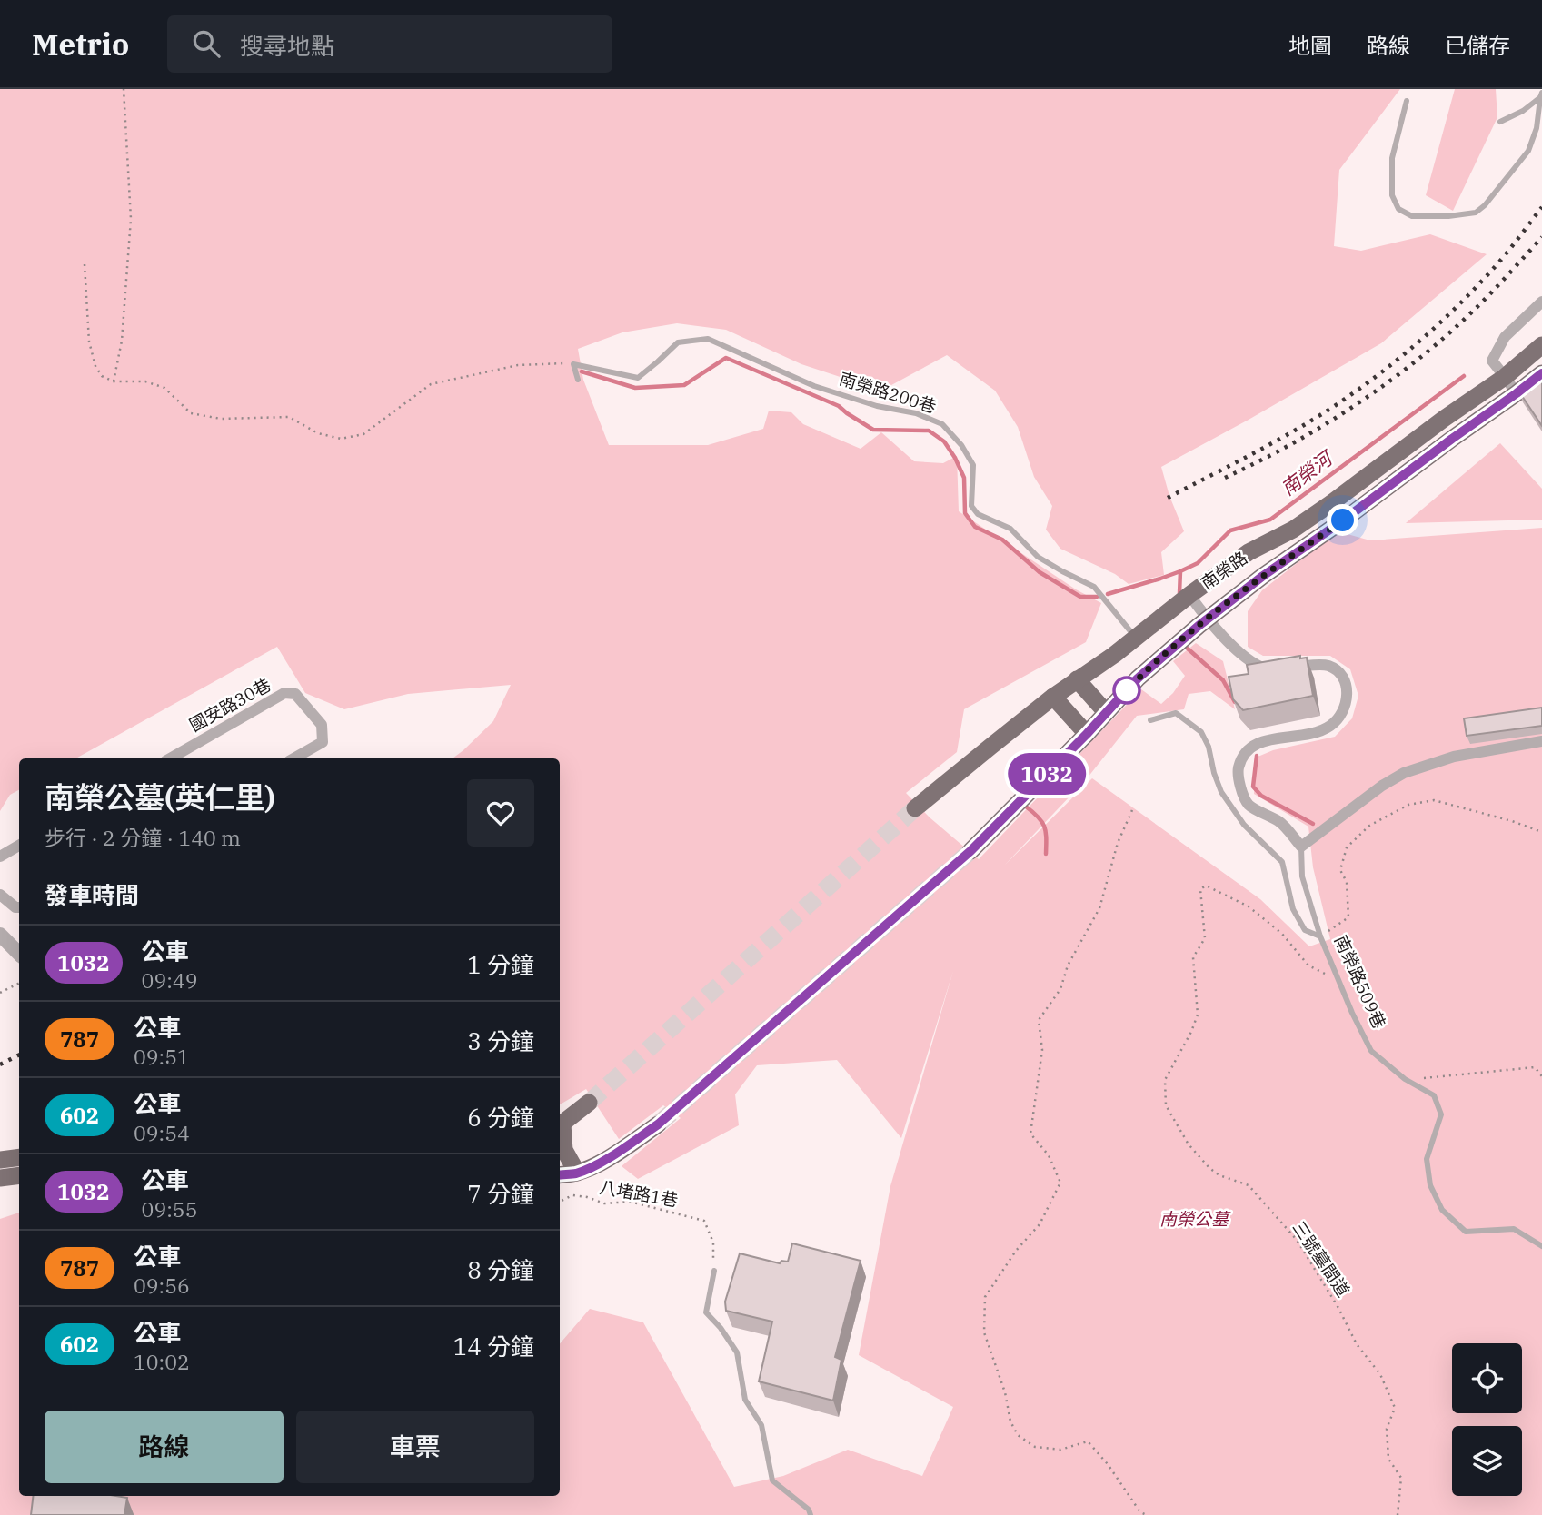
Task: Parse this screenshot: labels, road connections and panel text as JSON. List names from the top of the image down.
{
  "streets": {
    "main road": ["南榮路"],
    "street": ["國安路30巷"],
    "lane": ["南榮路200巷", "南榮路509巷"],
    "path": ["八堵路1巷", "三號墓間道"]
  },
  "crossings": [
    ["南榮路200巷", "南榮路"],
    ["南榮路509巷", "三號墓間道"]
  ],
  "water": ["南榮河"],
  "parks": ["南榮公墓"],
  "lines": ["bus line 1032"],
  "page": {
    "header": "Metrio",
    "search": "搜尋地點",
    "nav": ["地圖", "路線", "已儲存"],
    "on_map": "1032",
    "heading": [
      ["南榮公墓(英仁里)", "步行 · 2 分鐘 · 140 m"],
      "發車時間"
    ],
    "list": [
      {
        "mark": "1032",
        "name": "公車",
        "note": "09:49",
        "value": "1 分鐘"
      },
      {
        "mark": "787",
        "name": "公車",
        "note": "09:51",
        "value": "3 分鐘"
      },
      {
        "mark": "602",
        "name": "公車",
        "note": "09:54",
        "value": "6 分鐘"
      },
      {
        "mark": "1032",
        "name": "公車",
        "note": "09:55",
        "value": "7 分鐘"
      },
      {
        "mark": "787",
        "name": "公車",
        "note": "09:56",
        "value": "8 分鐘"
      },
      {
        "mark": "602",
        "name": "公車",
        "note": "10:02",
        "value": "14 分鐘"
      }
    ],
    "buttons": ["路線", "車票"]
  }
}
